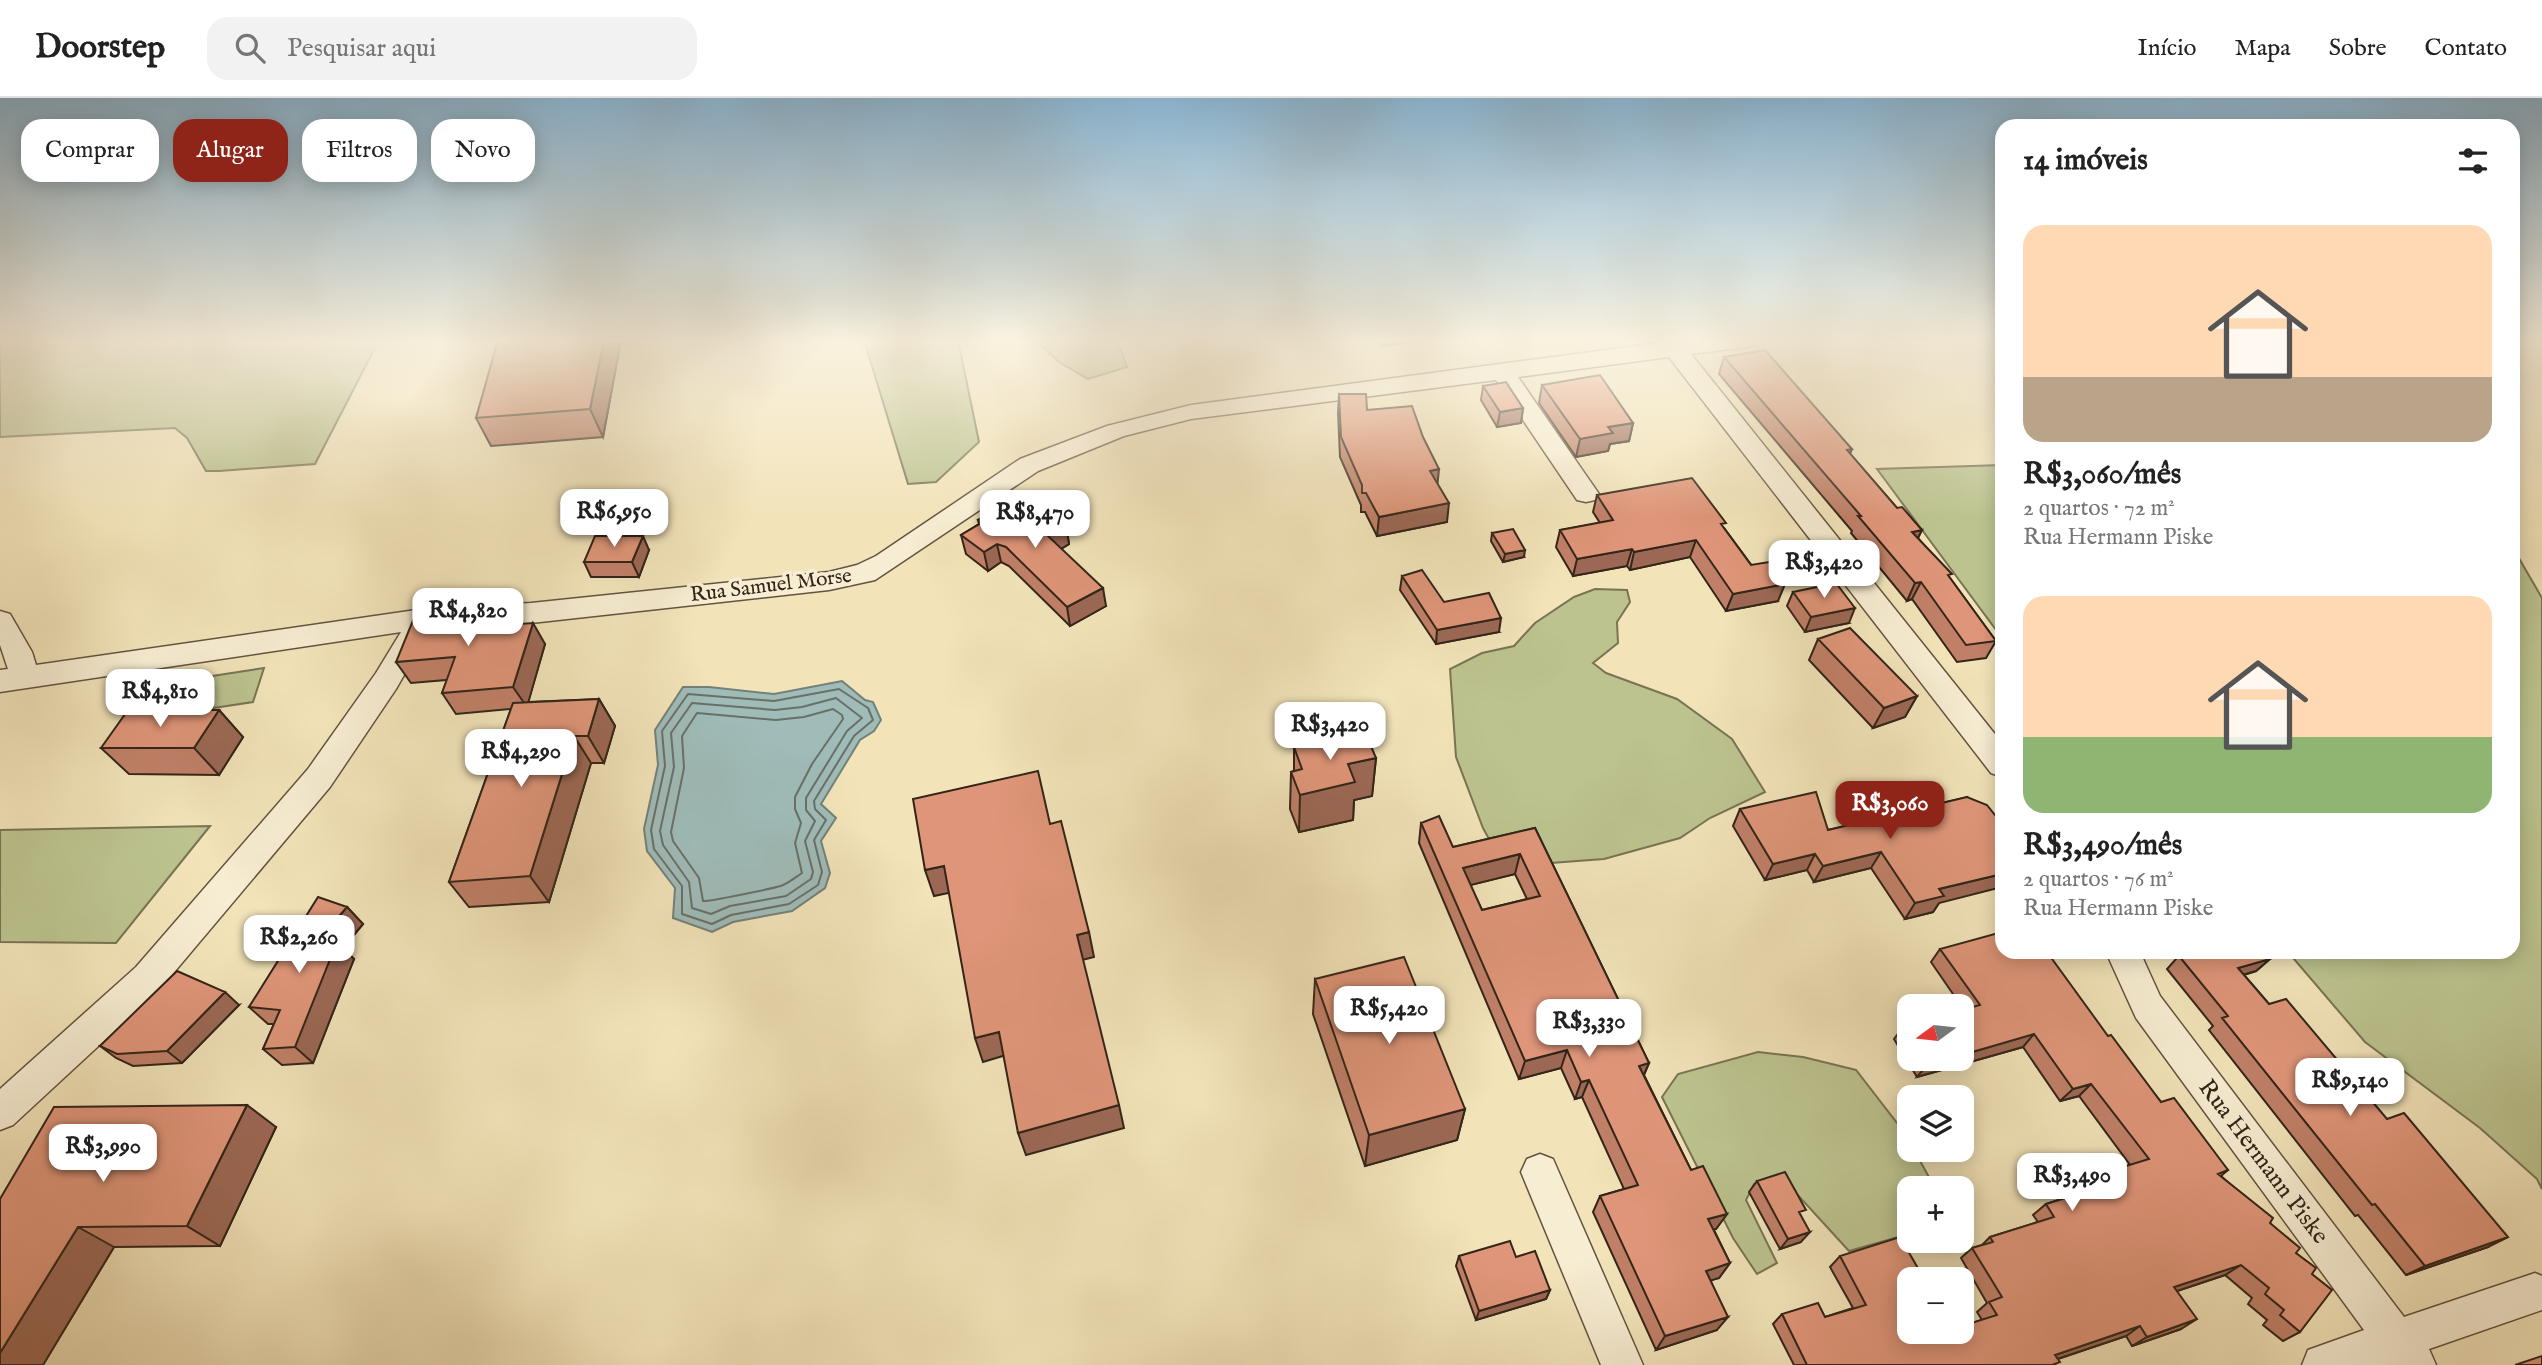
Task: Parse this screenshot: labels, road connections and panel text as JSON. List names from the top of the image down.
{
  "streets": {
    "street": ["Rua Samuel Morse", "Rua Hermann Piske"]
  },
  "north": "left",
  "page": {
    "header": "Doorstep",
    "search": "Pesquisar aqui",
    "nav": [
      "Início",
      "Mapa",
      "Sobre",
      "Contato"
    ],
    "chip": [
      "Comprar",
      "Alugar",
      "Filtros",
      "Novo"
    ],
    "heading": "14 imóveis",
    "list": [
      {
        "name": "R$3,060/mês",
        "note": "2 quartos · 72 m² · Rua Hermann Piske"
      },
      {
        "name": "R$3,490/mês",
        "note": "2 quartos · 76 m² · Rua Hermann Piske"
      }
    ],
    "price": [
      "R$6,950",
      "R$8,470",
      "R$3,420",
      "R$4,820",
      "R$4,810",
      "R$3,420",
      "R$4,290",
      "R$3,060",
      "R$2,260",
      "R$5,420",
      "R$3,330",
      "R$9,140",
      "R$3,990",
      "R$3,490"
    ],
    "map_buttons": ["+", "−"]
  }
}
